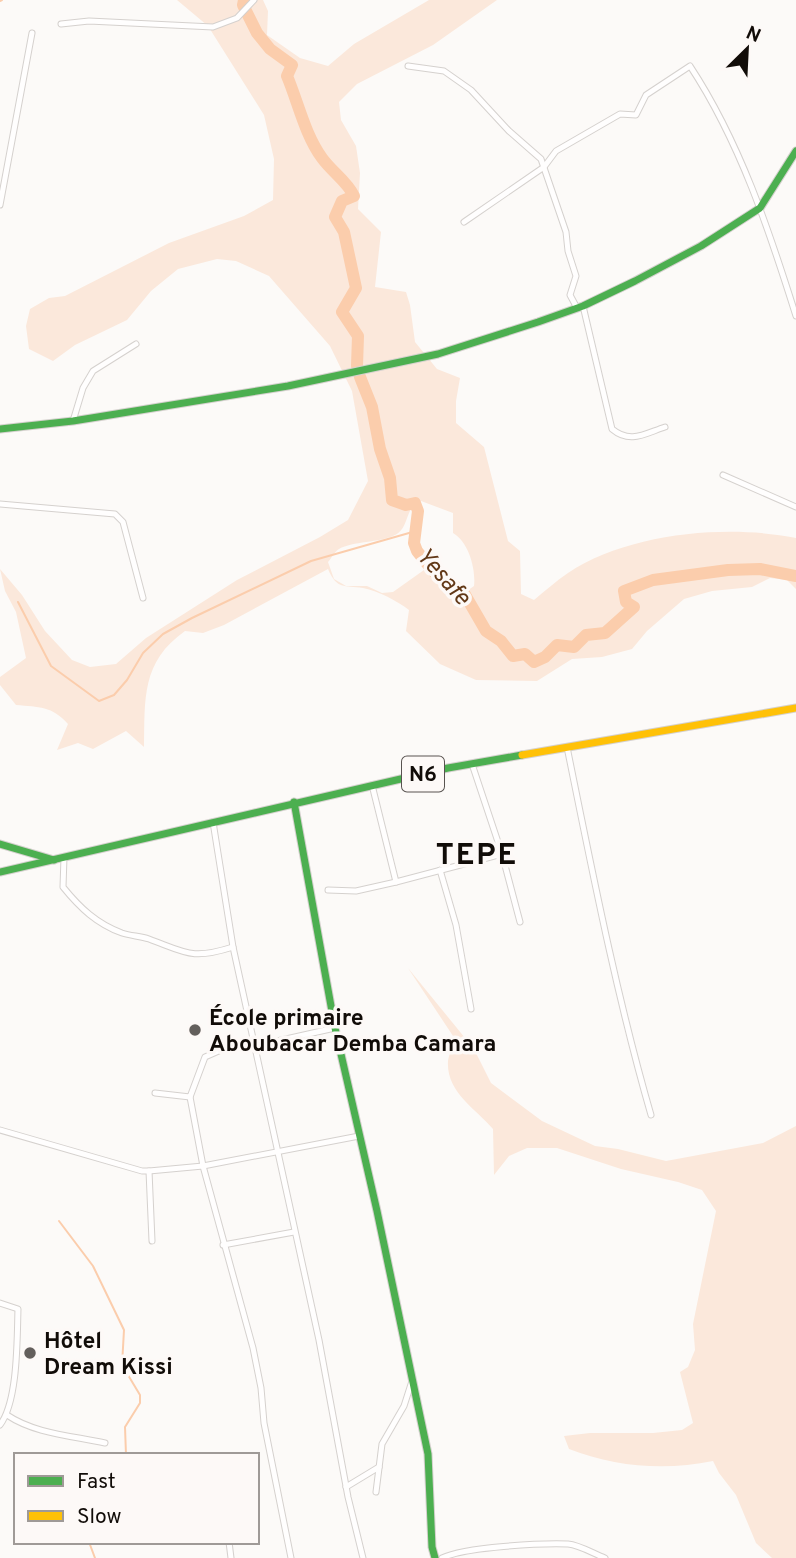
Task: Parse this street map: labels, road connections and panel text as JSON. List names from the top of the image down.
{
  "streets": {
    "main road": ["N6"]
  },
  "districts": ["TEPE"],
  "water": ["Yesafe"],
  "places": ["École primaire Aboubacar Demba Camara", "Hôtel Dream Kissi"],
  "legend": ["Fast", "Slow"],
  "north": "top right"
}
